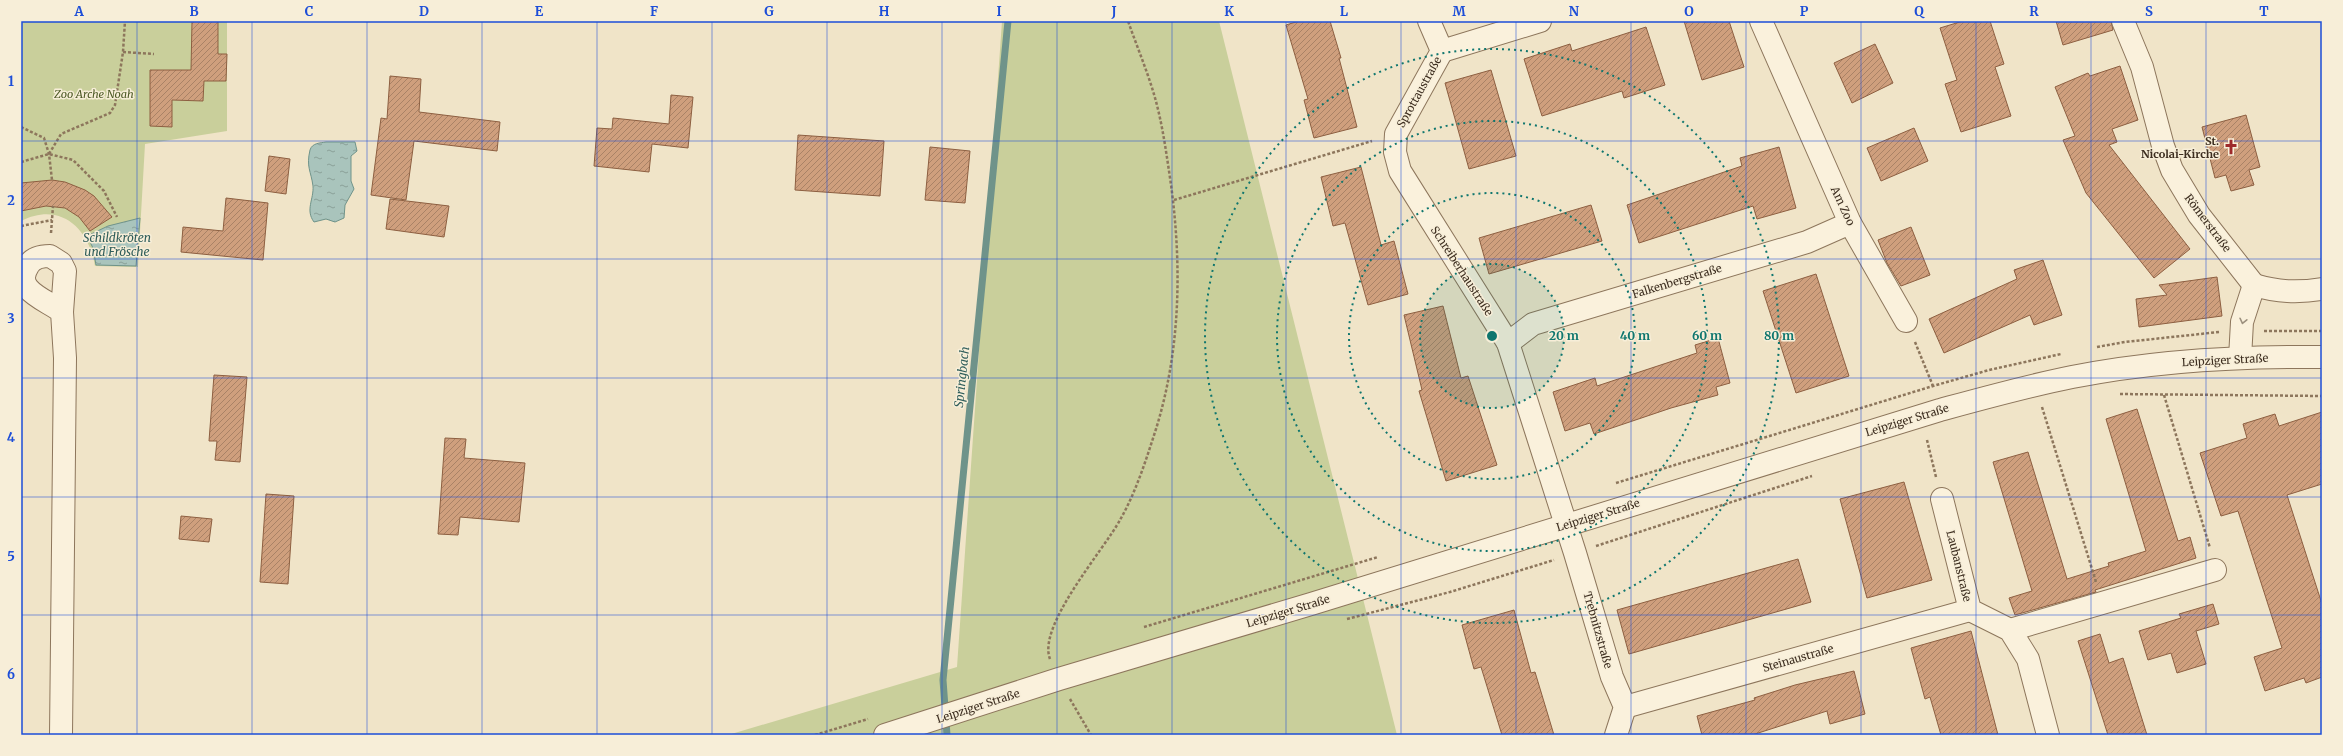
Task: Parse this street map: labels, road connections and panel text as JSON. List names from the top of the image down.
{
  "streets": {
    "street": [
      "Sprottaustraße",
      "Am Zoo",
      "Römerstraße",
      "Schreiberhaustraße",
      "Falkenbergstraße",
      "Leipziger Straße",
      "Laubanstraße",
      "Trebnitzstraße",
      "Steinaustraße"
    ]
  },
  "crossings": [
    ["Sprottaustraße", "Schreiberhaustraße"],
    ["Am Zoo", "Falkenbergstraße"],
    ["Schreiberhaustraße", "Falkenbergstraße"],
    ["Schreiberhaustraße", "Leipziger Straße"],
    ["Schreiberhaustraße", "Trebnitzstraße"],
    ["Leipziger Straße", "Trebnitzstraße"],
    ["Laubanstraße", "Steinaustraße"],
    ["Trebnitzstraße", "Steinaustraße"]
  ],
  "water": ["Schildkröten und Frösche", "Springbach"],
  "parks": ["Zoo Arche Noah"],
  "places": {
    "church": ["St. Nicolai-Kirche"]
  },
  "grid": {
    "columns": [
      "A",
      "B",
      "C",
      "D",
      "E",
      "F",
      "G",
      "H",
      "I",
      "J",
      "K",
      "L",
      "M",
      "N",
      "O",
      "P",
      "Q",
      "R",
      "S",
      "T"
    ],
    "rows": [
      "1",
      "2",
      "3",
      "4",
      "5",
      "6"
    ]
  },
  "rings": [
    "20 m",
    "40 m",
    "60 m",
    "80 m"
  ]
}
